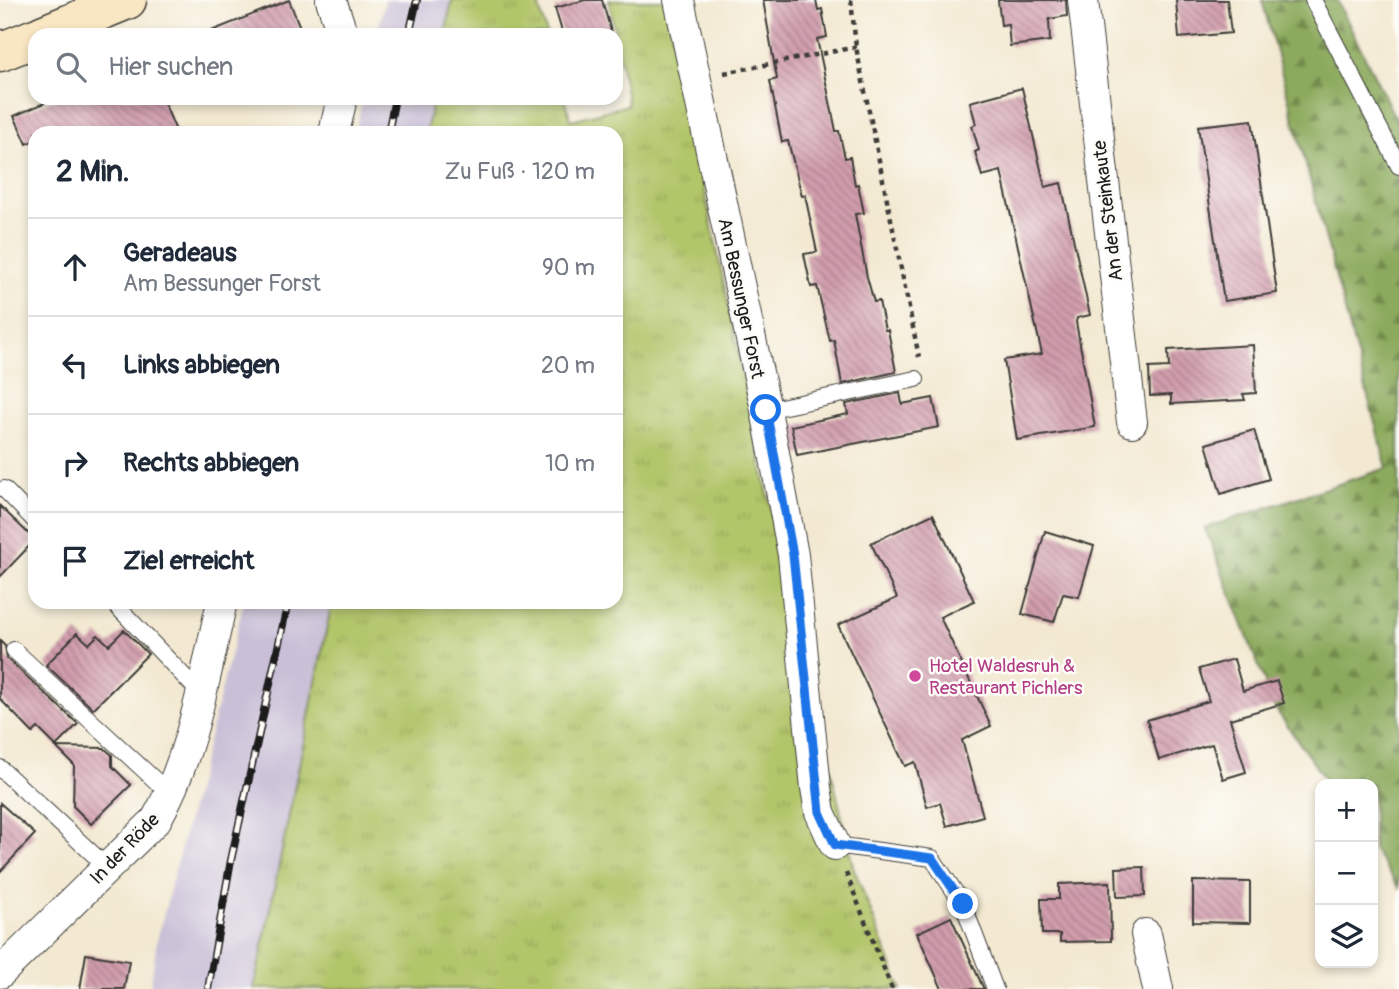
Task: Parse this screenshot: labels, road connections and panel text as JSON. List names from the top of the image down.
{
  "streets": {
    "street": ["An der Steinkaute", "Am Bessunger Forst", "In der Röde"]
  },
  "places": ["Hotel Waldesruh & Restaurant Pichlers"],
  "page": {
    "search": "Hier suchen",
    "heading": ["2 Min.", "Zu Fuß · 120 m"],
    "list": [
      ["Geradeaus", "Am Bessunger Forst", "90 m"],
      ["Links abbiegen", "20 m"],
      ["Rechts abbiegen", "10 m"],
      "Ziel erreicht"
    ],
    "map_buttons": ["+", "−"]
  }
}
